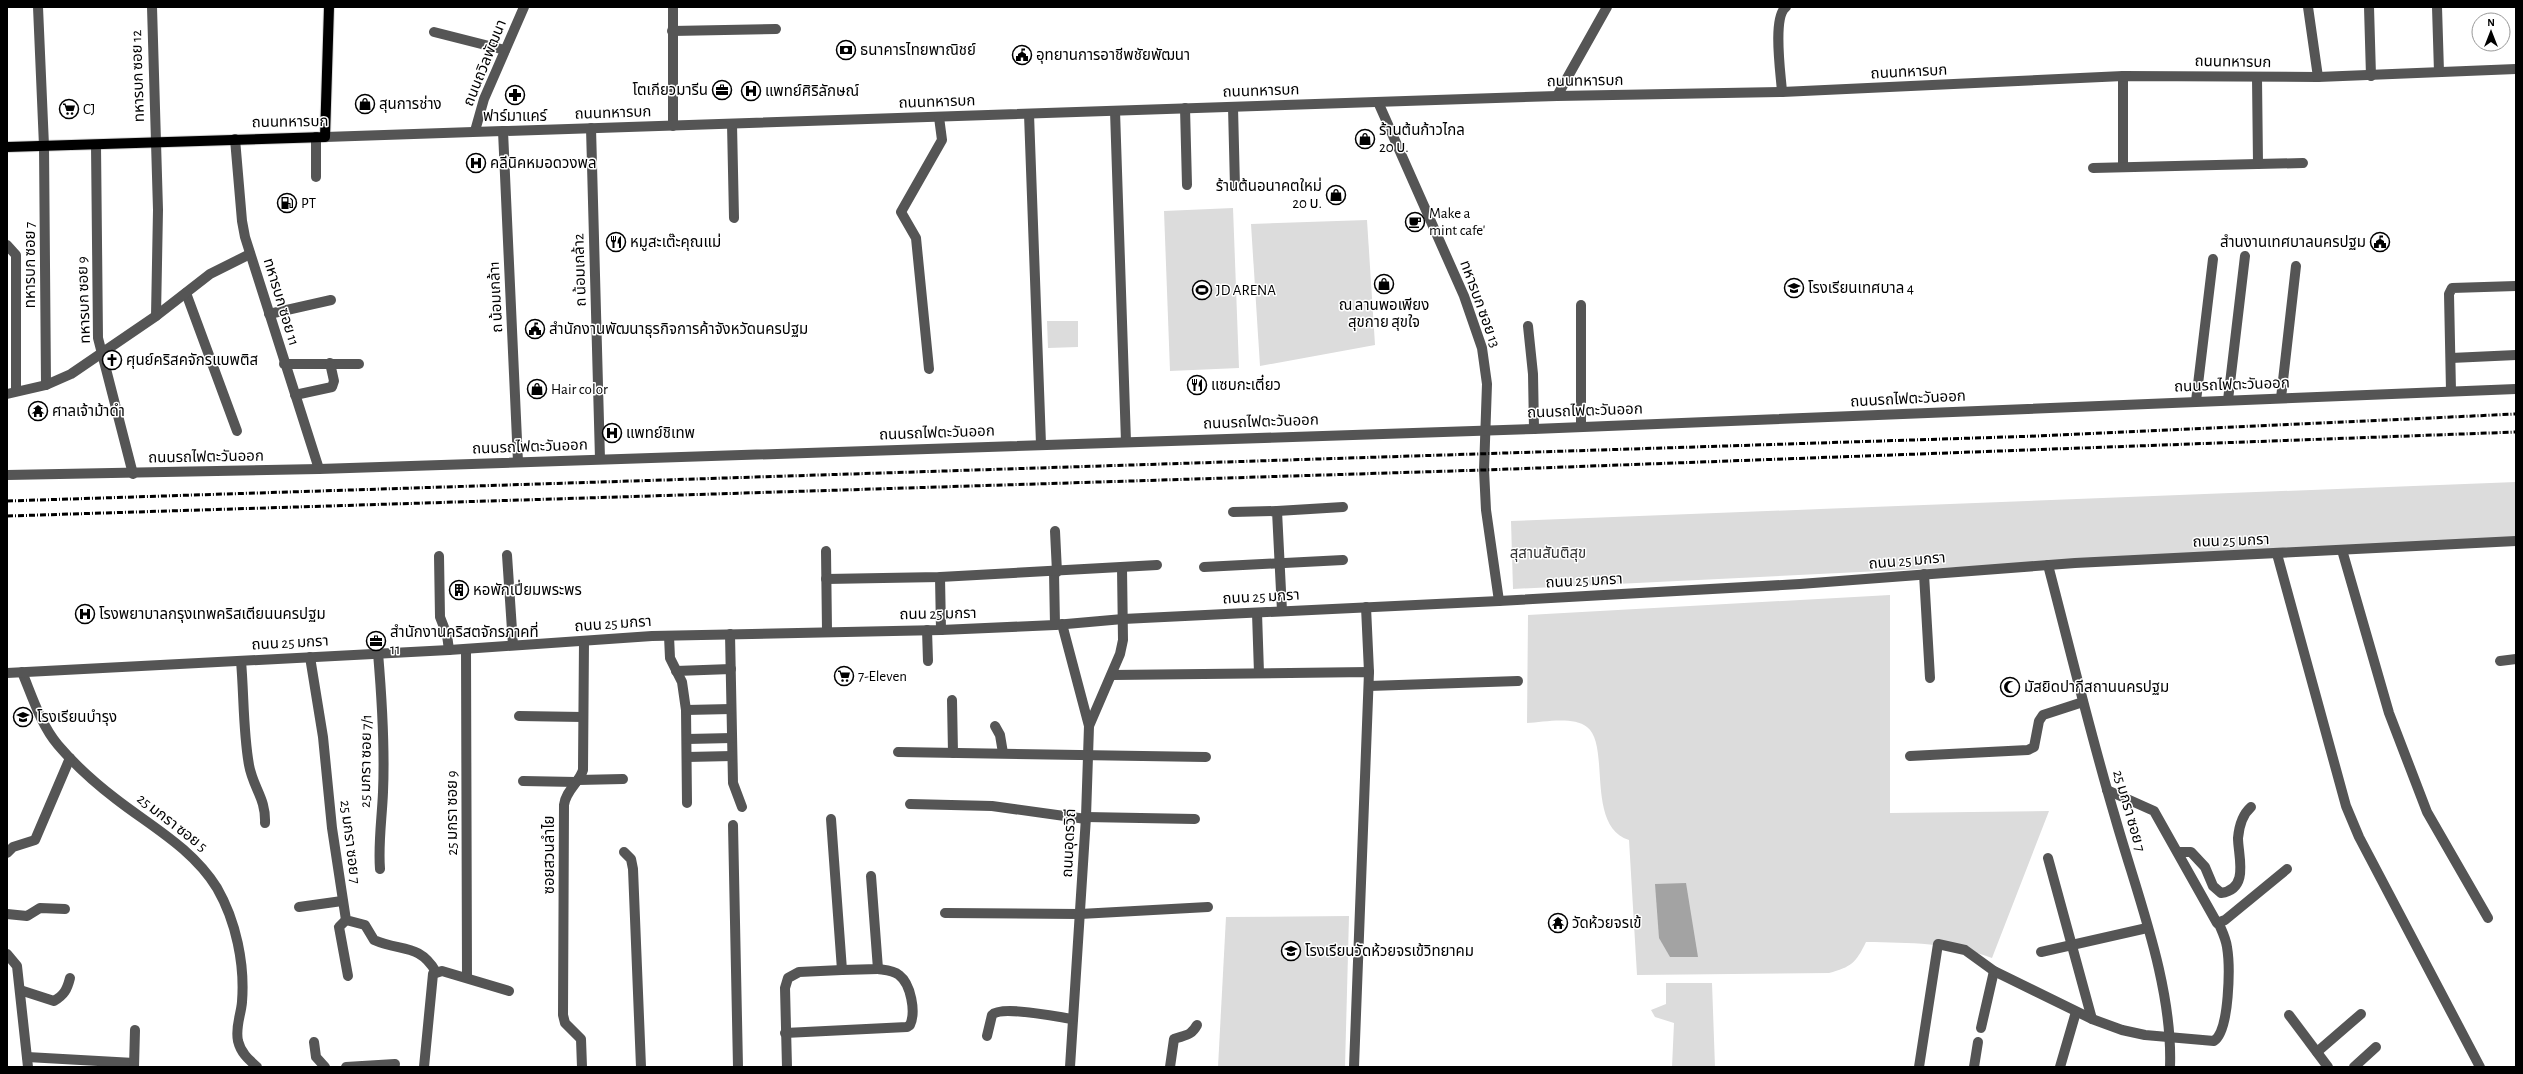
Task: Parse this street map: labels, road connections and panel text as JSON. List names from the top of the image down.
{
  "streets": {
    "main road": ["ถนนทหารบก"],
    "street": [
      "ถนนถวิลพัฒนา",
      "ทหารบก ซอย 12",
      "ทหารบก ซอย 7",
      "ถ น้อมเกล้า2",
      "ถ น้อมเกล้า1",
      "ทหารบก ซอย 9",
      "ทหารบก ซอย 11",
      "ทหารบก ซอย 13",
      "ถนนรถไฟตะวันออก",
      "ถนน 25 มกรา",
      "25 มกรา ซอย 7/1",
      "25 มกรา ซอย 7",
      "25 มกรา ซอย 9",
      "25 มกรา ซอย 5",
      "ถนนอุดรวิถี",
      "ซอยสวนลำไย"
    ]
  },
  "crossings": [
    ["ถนนทหารบก", "ถนนถวิลพัฒนา"],
    ["ถนนทหารบก", "ทหารบก ซอย 12"],
    ["ถนนทหารบก", "ทหารบก ซอย 7"],
    ["ถนนทหารบก", "ถ น้อมเกล้า2"],
    ["ถนนทหารบก", "ถ น้อมเกล้า1"],
    ["ถนนทหารบก", "ทหารบก ซอย 9"],
    ["ถนนทหารบก", "ทหารบก ซอย 11"],
    ["ถนนทหารบก", "ทหารบก ซอย 13"],
    ["ถ น้อมเกล้า2", "ถนนรถไฟตะวันออก"],
    ["ถ น้อมเกล้า1", "ถนนรถไฟตะวันออก"],
    ["ทหารบก ซอย 9", "ถนนรถไฟตะวันออก"],
    ["ทหารบก ซอย 11", "ถนนรถไฟตะวันออก"],
    ["ทหารบก ซอย 13", "ถนนรถไฟตะวันออก"],
    ["ทหารบก ซอย 13", "ถนน 25 มกรา"],
    ["ถนน 25 มกรา", "25 มกรา ซอย 7/1"],
    ["ถนน 25 มกรา", "25 มกรา ซอย 7"],
    ["ถนน 25 มกรา", "25 มกรา ซอย 9"],
    ["ถนน 25 มกรา", "25 มกรา ซอย 5"],
    ["ถนน 25 มกรา", "ถนนอุดรวิถี"],
    ["ถนน 25 มกรา", "ซอยสวนลำไย"]
  ],
  "parks": ["สุสานสันติสุข"],
  "places": {
    "bank": ["ธนาคารไทยพาณิชย์"],
    "public building": ["อุทยานการอาชีพชัยพัฒนา", "สำนงานเทศบาลนครปฐม", "สำนักงานพัฒนาธุรกิจการค้าจังหวัดนครปฐม"],
    "office": ["โตเกียวมารีน", "สำนักงานคริสตจักรภาคที่ 11"],
    "hospital": [
      "แพทย์ศิริลักษณ์",
      "คลีนิคหมอดวงพล",
      "แพทย์ชิเทพ",
      "โรงพยาบาลกรุงเทพคริสเตียนนครปฐม"
    ],
    "pharmacy": ["ฟาร์มาแคร์"],
    "shop": [
      "สุนการช่าง",
      "ร้านต้นก้าวไกล 20 บ.",
      "ร้านต้นอนาคตใหม่ 20 บ.",
      "ณ ลานพอเพียง สุขกาย สุขใจ",
      "Hair color"
    ],
    "supermarket": ["CJ", "7-Eleven"],
    "fuel station": ["PT"],
    "cafe": ["Make a mint cafe'"],
    "restaurant": ["หมูสะเต๊ะคุณแม่", "แซบกะเตี๋ยว"],
    "school or university": ["โรงเรียนเทศบาล 4", "โรงเรียนบำรุง", "โรงเรียนวัดห้วยจรเข้วิทยาคม"],
    "sports": ["JD ARENA"],
    "church": ["ศุนย์คริสคจักรแบพติส"],
    "temple": ["ศาลเจ้าม้าดำ", "วัดห้วยจรเข้"],
    "building": ["หอพักเปี่ยมพระพร"],
    "mosque": ["มัสยิดปากีสถานนครปฐม"]
  },
  "north": "top"
}
